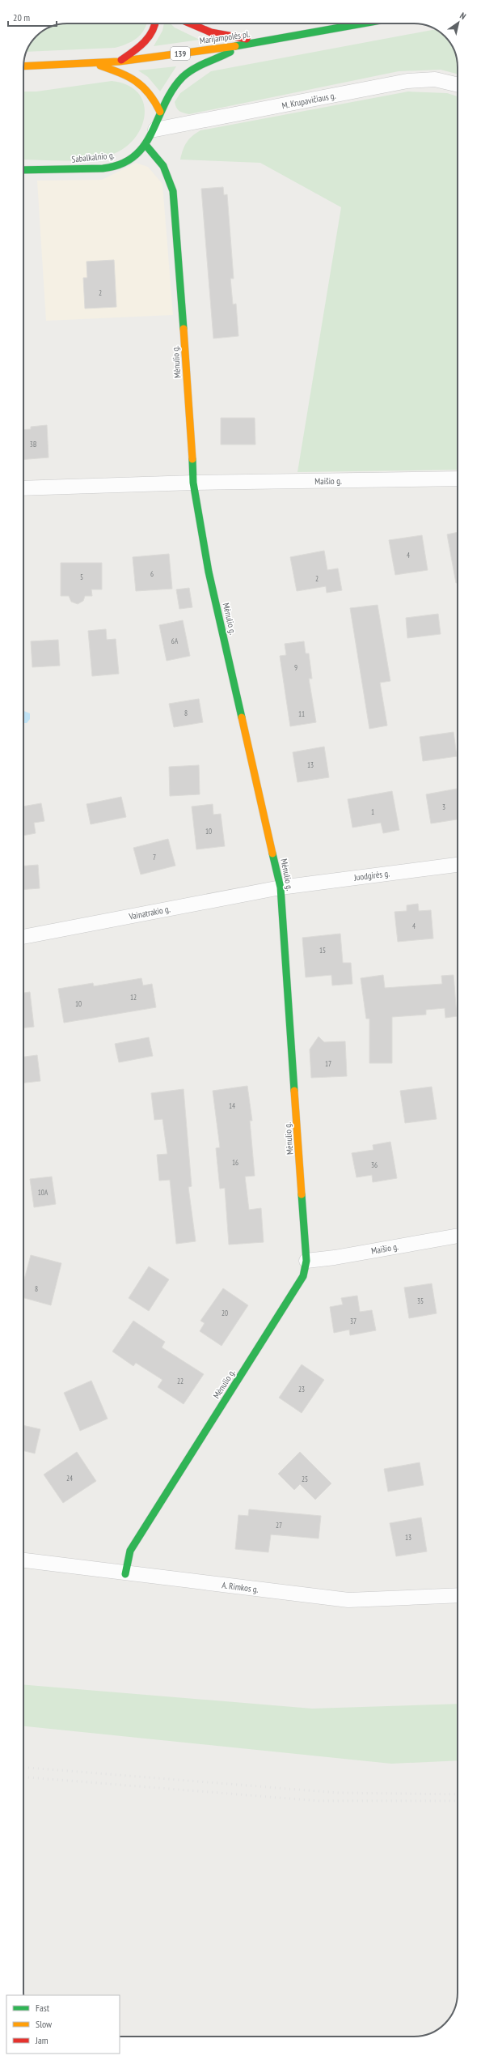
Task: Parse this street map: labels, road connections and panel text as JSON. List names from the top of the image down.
{
  "streets": {
    "street": [
      "Marijampolės pl.",
      "139",
      "M. Krupavičiaus g.",
      "Sabalkalnio g.",
      "Mėnulio g.",
      "Maišio g.",
      "Juodgirės g.",
      "Vainatrakio g.",
      "A. Rimkos g."
    ]
  },
  "crossings": [
    ["Marijampolės pl.", "Sabalkalnio g."],
    ["M. Krupavičiaus g.", "Sabalkalnio g."],
    ["Sabalkalnio g.", "Mėnulio g."],
    ["Mėnulio g.", "Maišio g."],
    ["Mėnulio g.", "Juodgirės g."],
    ["Mėnulio g.", "Vainatrakio g."],
    ["Mėnulio g.", "A. Rimkos g."],
    ["Juodgirės g.", "Vainatrakio g."]
  ],
  "house_numbers": [
    "2",
    "3B",
    "4",
    "6",
    "5",
    "2",
    "6A",
    "9",
    "8",
    "11",
    "13",
    "3",
    "1",
    "10",
    "7",
    "4",
    "15",
    "12",
    "10",
    "17",
    "14",
    "16",
    "36",
    "10A",
    "8",
    "35",
    "20",
    "37",
    "22",
    "23",
    "24",
    "25",
    "27",
    "13"
  ],
  "legend": ["Fast", "Slow", "Jam"],
  "scale_bar": "20 m",
  "north": "top right"
}
